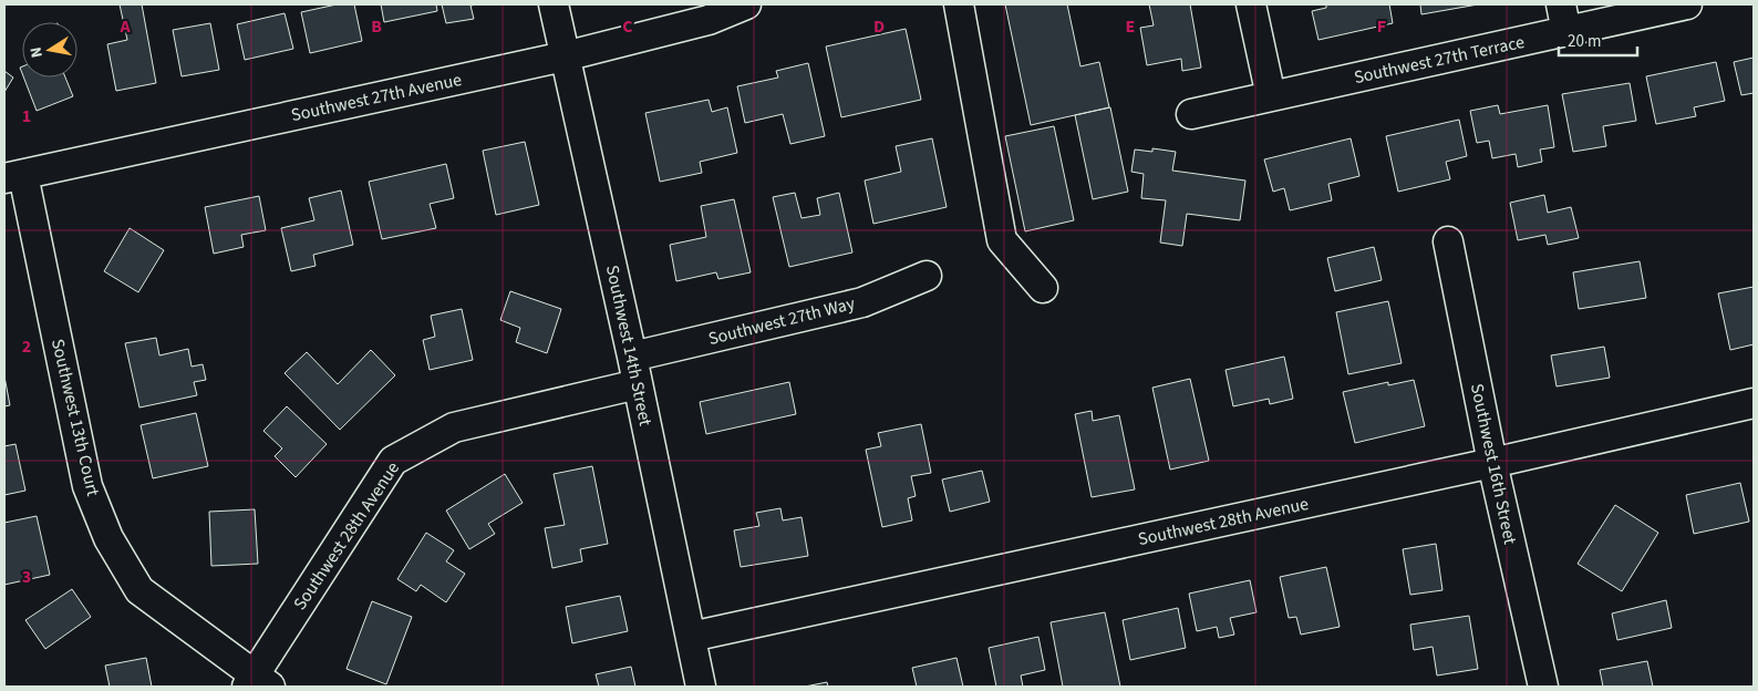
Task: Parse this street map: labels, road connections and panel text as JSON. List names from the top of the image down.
{
  "streets": {
    "street": [
      "Southwest 27th Terrace",
      "Southwest 27th Avenue",
      "Southwest 27th Way",
      "Southwest 14th Street",
      "Southwest 13th Court",
      "Southwest 16th Street",
      "Southwest 28th Avenue"
    ]
  },
  "crossings": [
    ["Southwest 27th Avenue", "Southwest 14th Street"],
    ["Southwest 27th Avenue", "Southwest 13th Court"],
    ["Southwest 27th Way", "Southwest 14th Street"],
    ["Southwest 27th Way", "Southwest 28th Avenue"],
    ["Southwest 14th Street", "Southwest 28th Avenue"],
    ["Southwest 13th Court", "Southwest 28th Avenue"],
    ["Southwest 16th Street", "Southwest 28th Avenue"]
  ],
  "scale_bar": "20 m",
  "north": "left",
  "grid": {
    "columns": [
      "A",
      "B",
      "C",
      "D",
      "E",
      "F"
    ],
    "rows": ["1", "2", "3"]
  }
}
